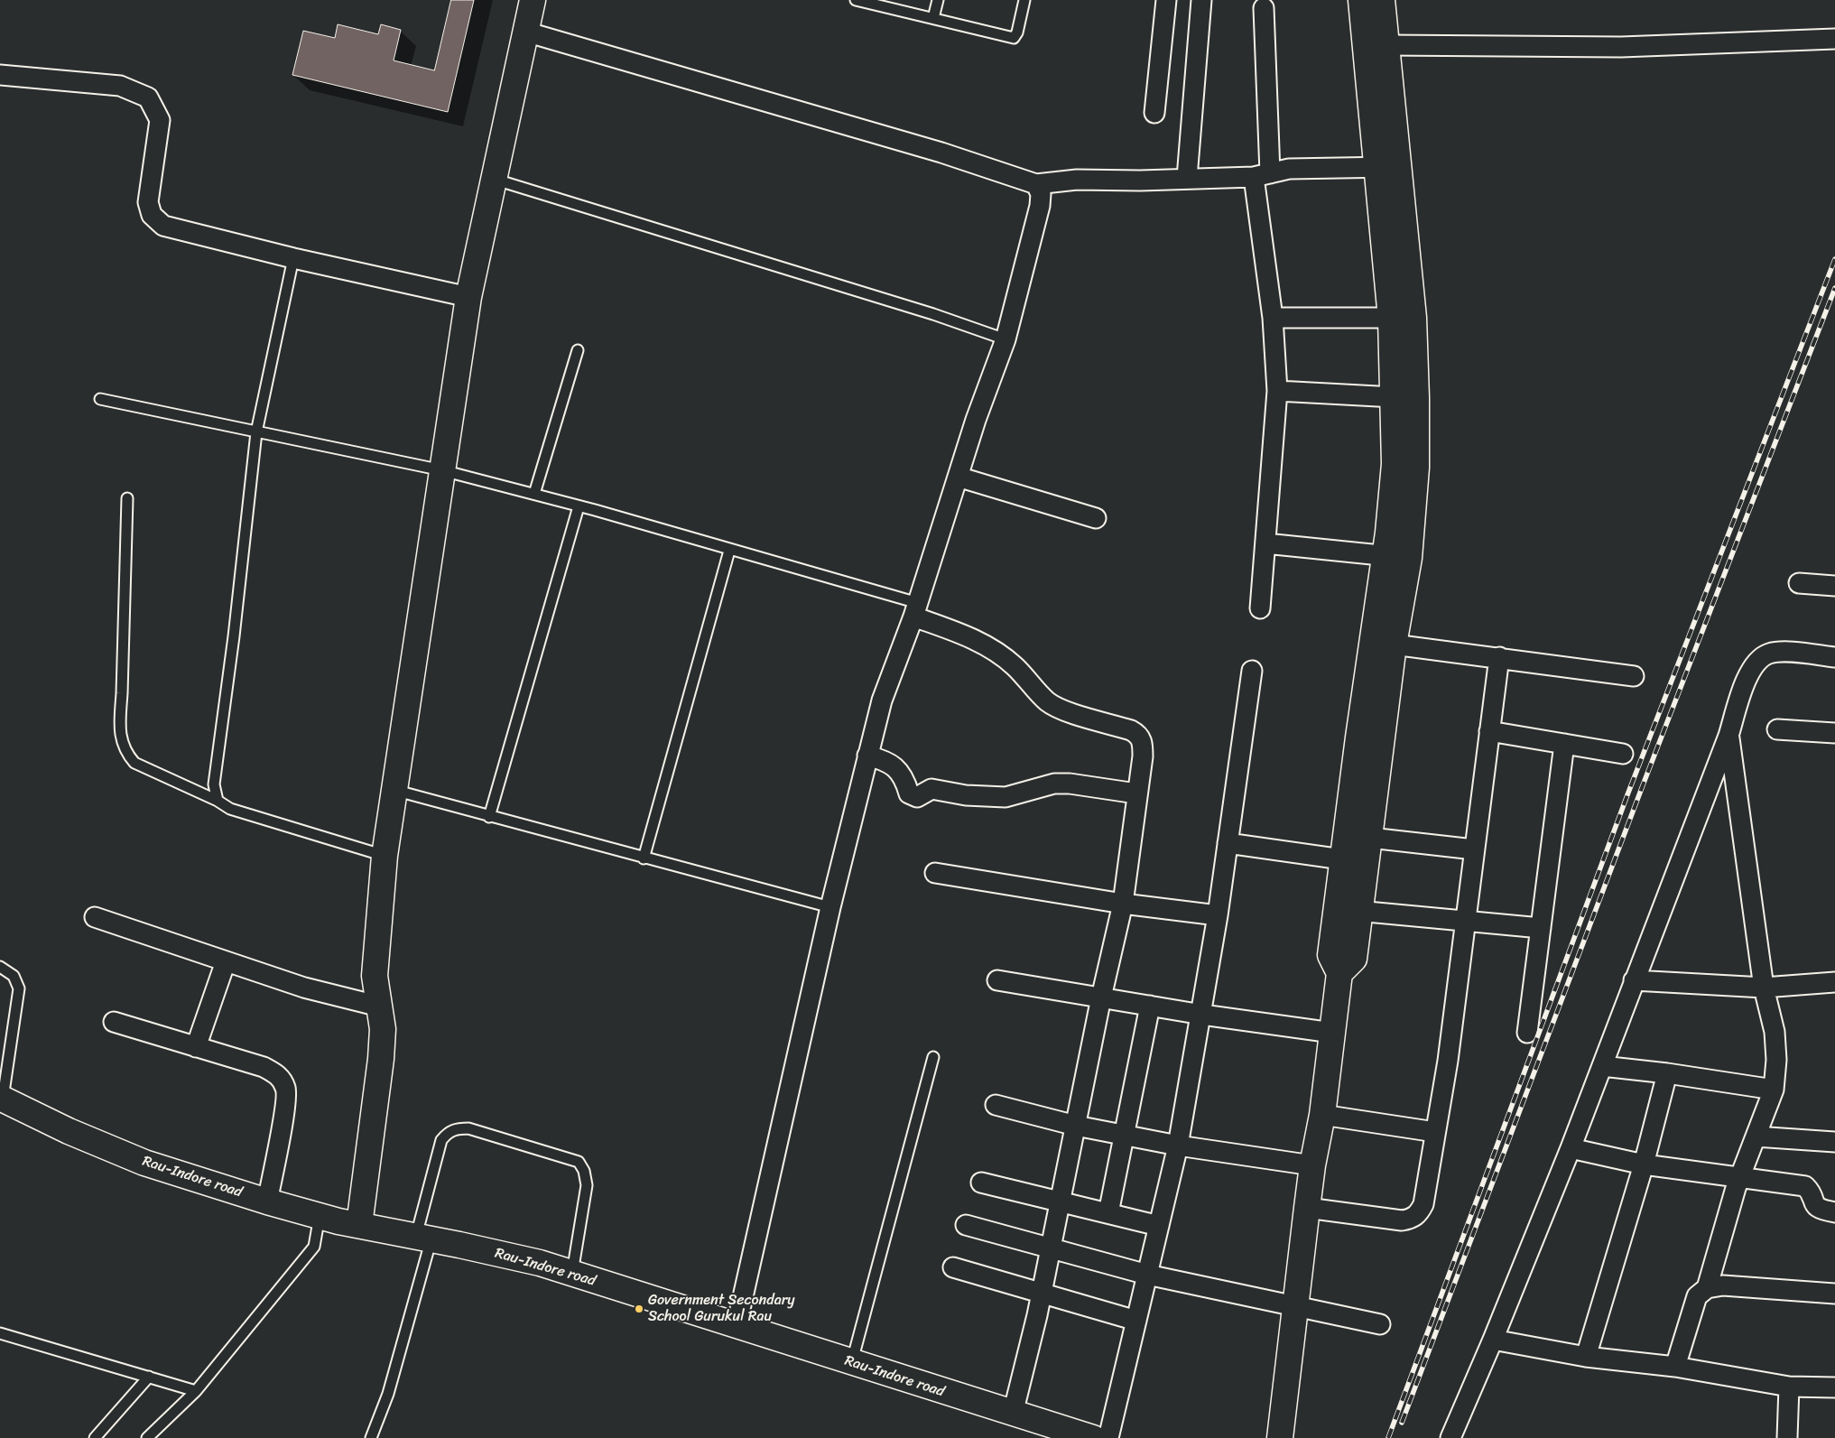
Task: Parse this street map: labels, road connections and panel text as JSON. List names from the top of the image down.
{
  "streets": {
    "street": ["Rau-Indore road"]
  },
  "places": ["Government Secondary School Gurukul Rau"]
}
